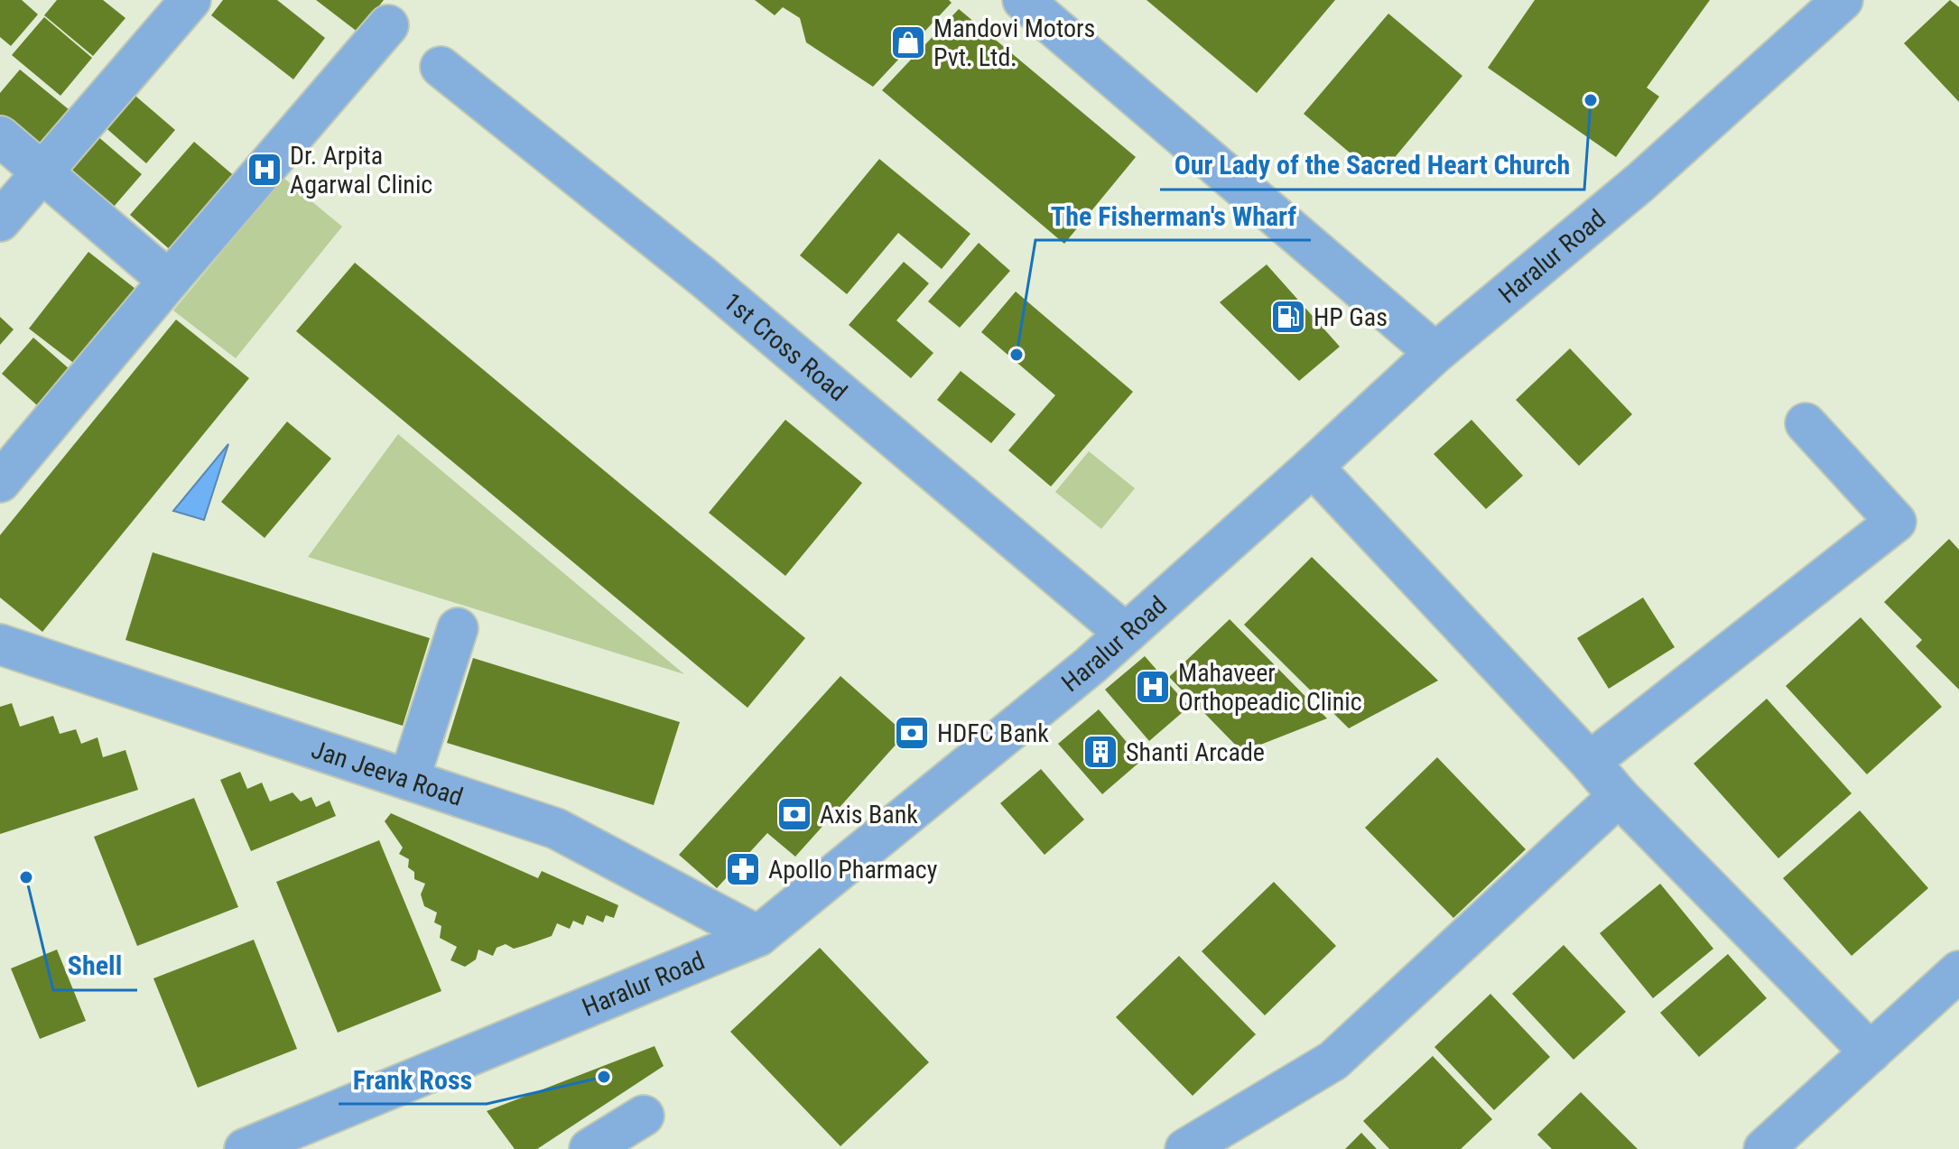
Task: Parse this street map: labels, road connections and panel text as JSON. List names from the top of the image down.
{
  "streets": {
    "street": ["Haralur Road", "1st Cross Road", "Jan Jeeva Road"]
  },
  "crossings": [
    ["Haralur Road", "1st Cross Road"],
    ["Haralur Road", "Jan Jeeva Road"]
  ],
  "places": {
    "shop": ["Mandovi Motors Pvt. Ltd."],
    "other": [
      "Our Lady of the Sacred Heart Church",
      "The Fisherman's Wharf",
      "Shell",
      "Frank Ross"
    ],
    "hospital": ["Dr. Arpita Agarwal Clinic", "Mahaveer Orthopeadic Clinic"],
    "fuel station": ["HP Gas"],
    "bank": ["HDFC Bank", "Axis Bank"],
    "building": ["Shanti Arcade"],
    "pharmacy": ["Apollo Pharmacy"]
  }
}
